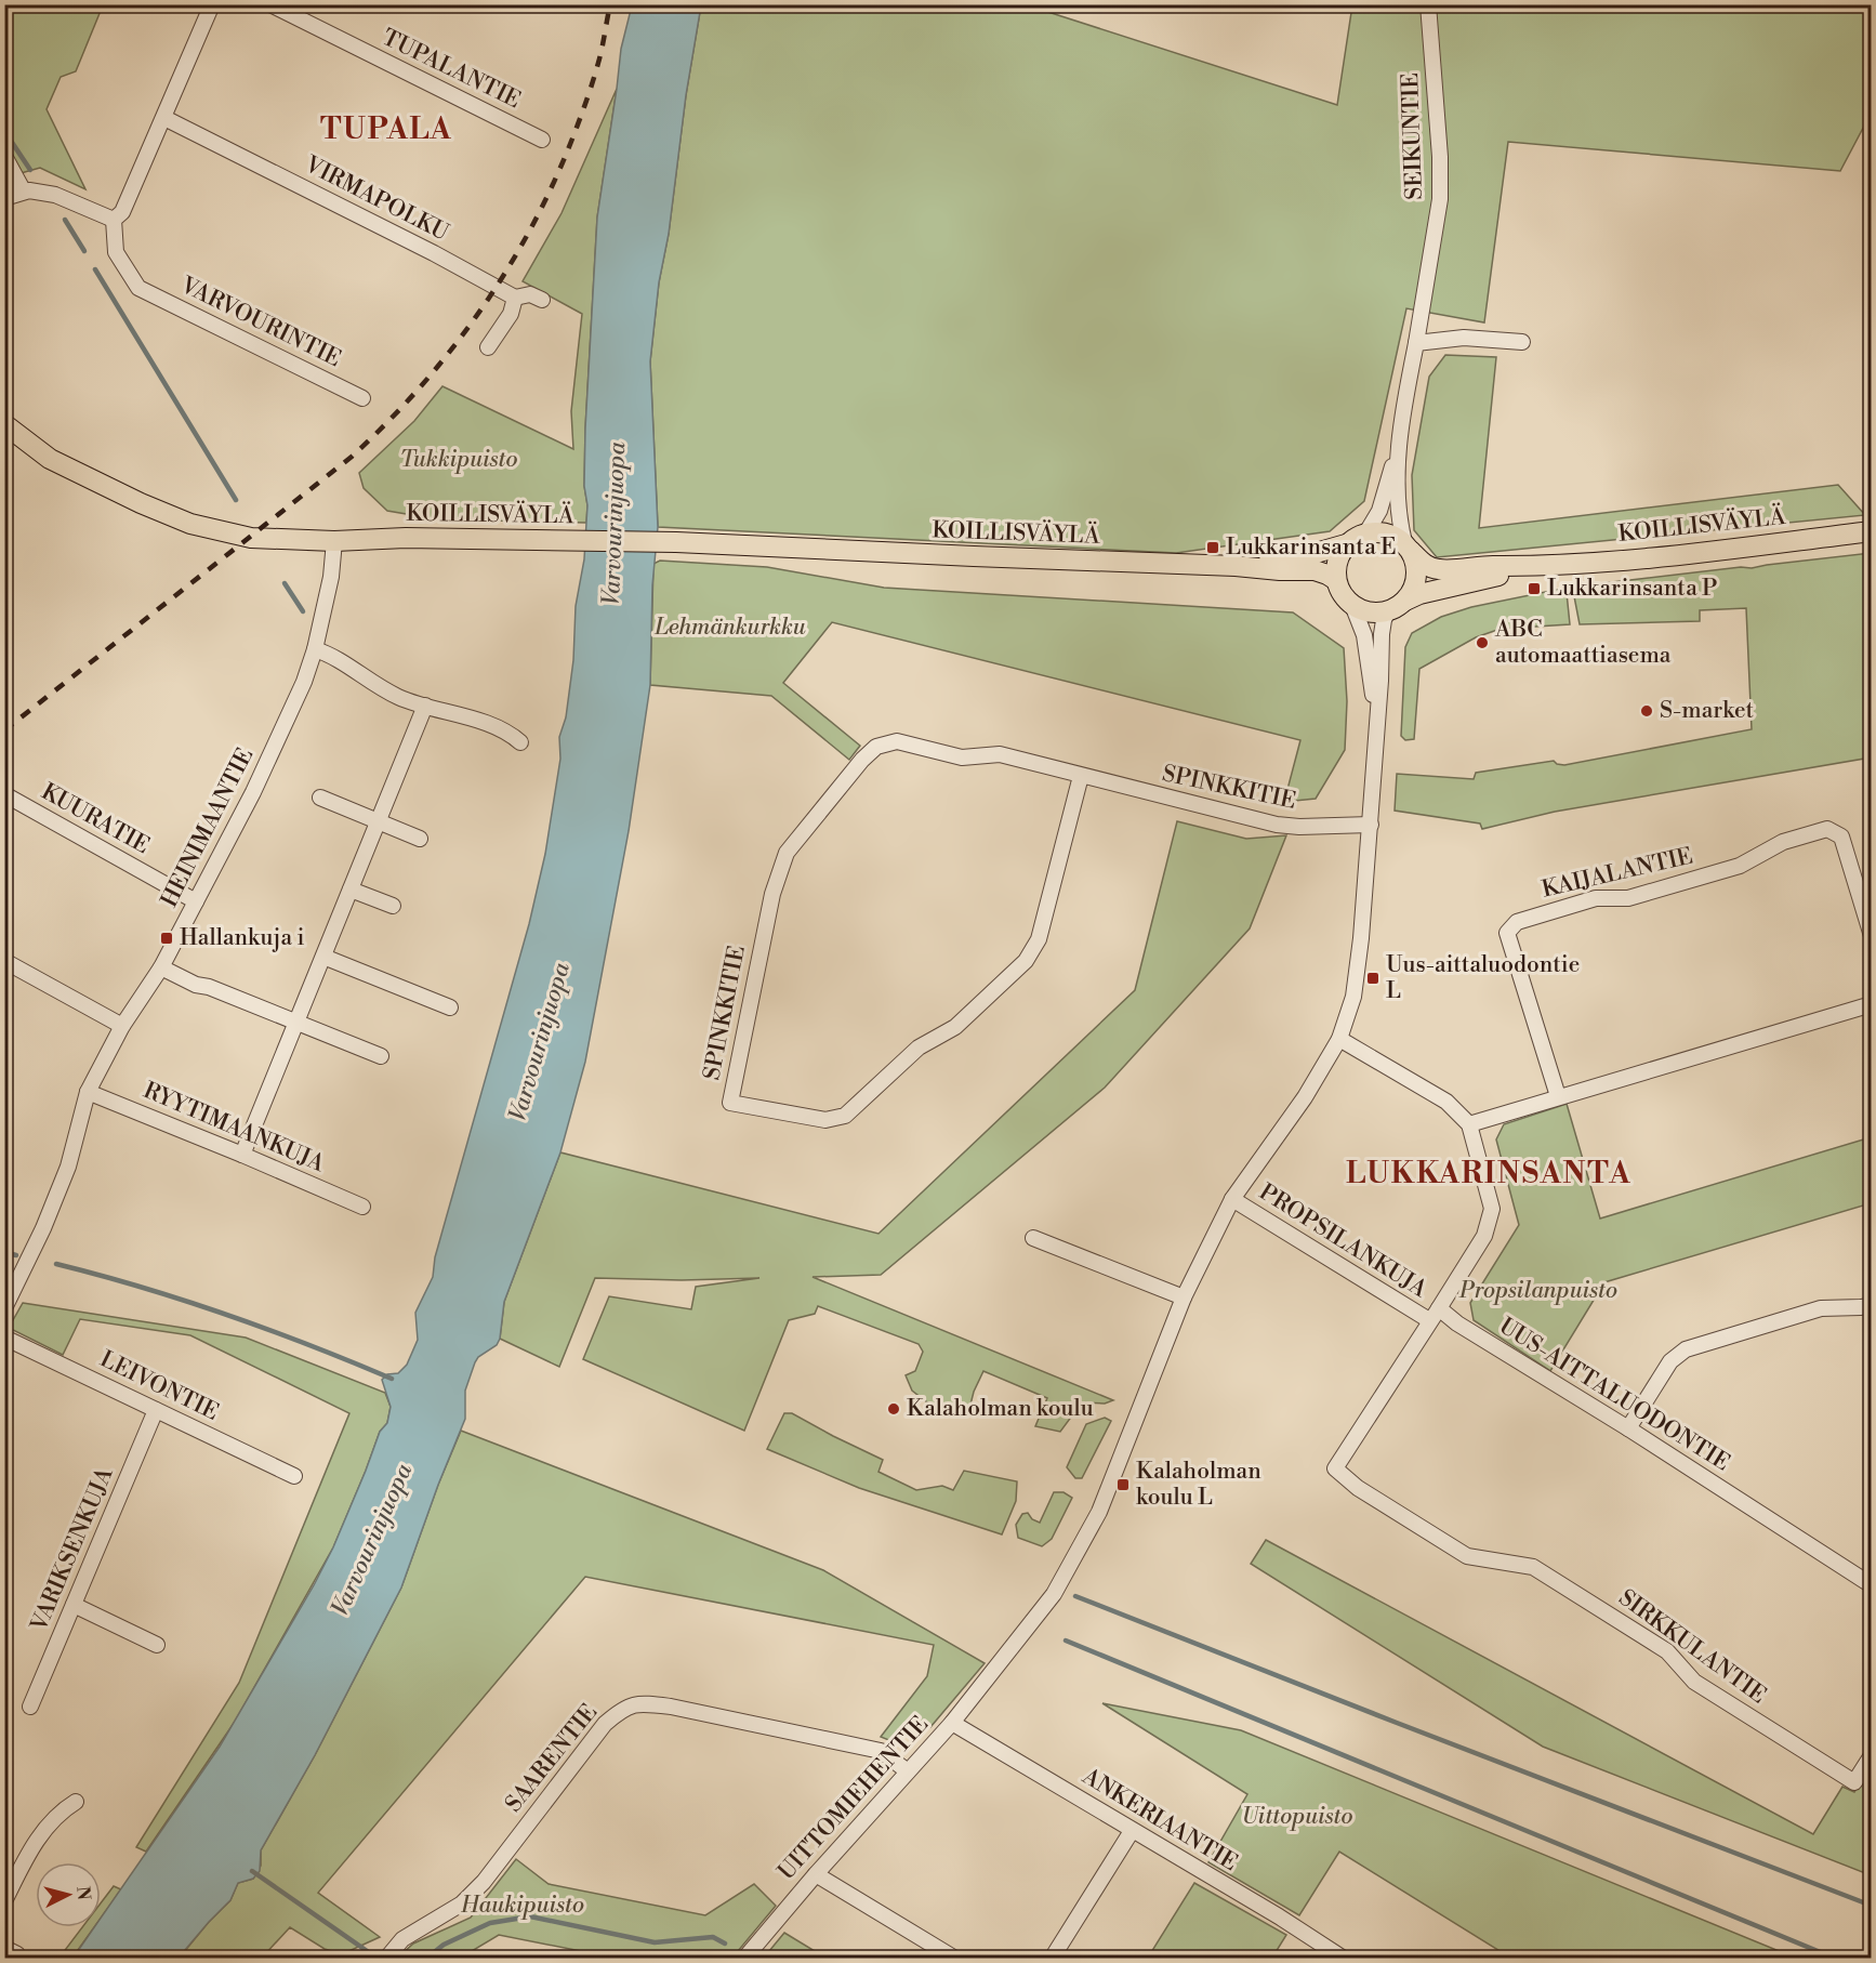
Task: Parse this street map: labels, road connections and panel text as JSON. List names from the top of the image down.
{
  "streets": {
    "main road": ["KOILLISVÄYLÄ"],
    "street": [
      "TUPALANTIE",
      "SEIKUNTIE",
      "VIRMAPOLKU",
      "VARVOURINTIE",
      "SPINKKITIE",
      "KUURATIE",
      "HEINIMAANTIE",
      "KAIJALANTIE",
      "RYYTIMAANKUJA",
      "PROPSILANKUJA",
      "LEIVONTIE",
      "UUS-AITTALUODONTIE",
      "VARIKSENKUJA",
      "SIRKKULANTIE",
      "SAARENTIE",
      "UITTOMIEHENTIE",
      "ANKERIAANTIE"
    ]
  },
  "crossings": [
    ["SEIKUNTIE", "KOILLISVÄYLÄ"],
    ["KOILLISVÄYLÄ", "HEINIMAANTIE"],
    ["SPINKKITIE", "UITTOMIEHENTIE"],
    ["KUURATIE", "HEINIMAANTIE"],
    ["HEINIMAANTIE", "RYYTIMAANKUJA"],
    ["PROPSILANKUJA", "SIRKKULANTIE"],
    ["PROPSILANKUJA", "UITTOMIEHENTIE"],
    ["LEIVONTIE", "VARIKSENKUJA"],
    ["UUS-AITTALUODONTIE", "SIRKKULANTIE"],
    ["SAARENTIE", "UITTOMIEHENTIE"],
    ["UITTOMIEHENTIE", "ANKERIAANTIE"]
  ],
  "districts": ["TUPALA", "LUKKARINSANTA"],
  "water": ["Varvourinjuopa"],
  "parks": [
    "Tukkipuisto",
    "Lehmänkurkku",
    "Propsilanpuisto",
    "Uittopuisto",
    "Haukipuisto"
  ],
  "places": {
    "transit": [
      "Lukkarinsanta E",
      "Lukkarinsanta P",
      "Hallankuja i",
      "Uus-aittaluodontie L",
      "Kalaholman koulu L"
    ],
    "other": ["ABC automaattiasema", "S-market", "Kalaholman koulu"]
  },
  "north": "right"
}
